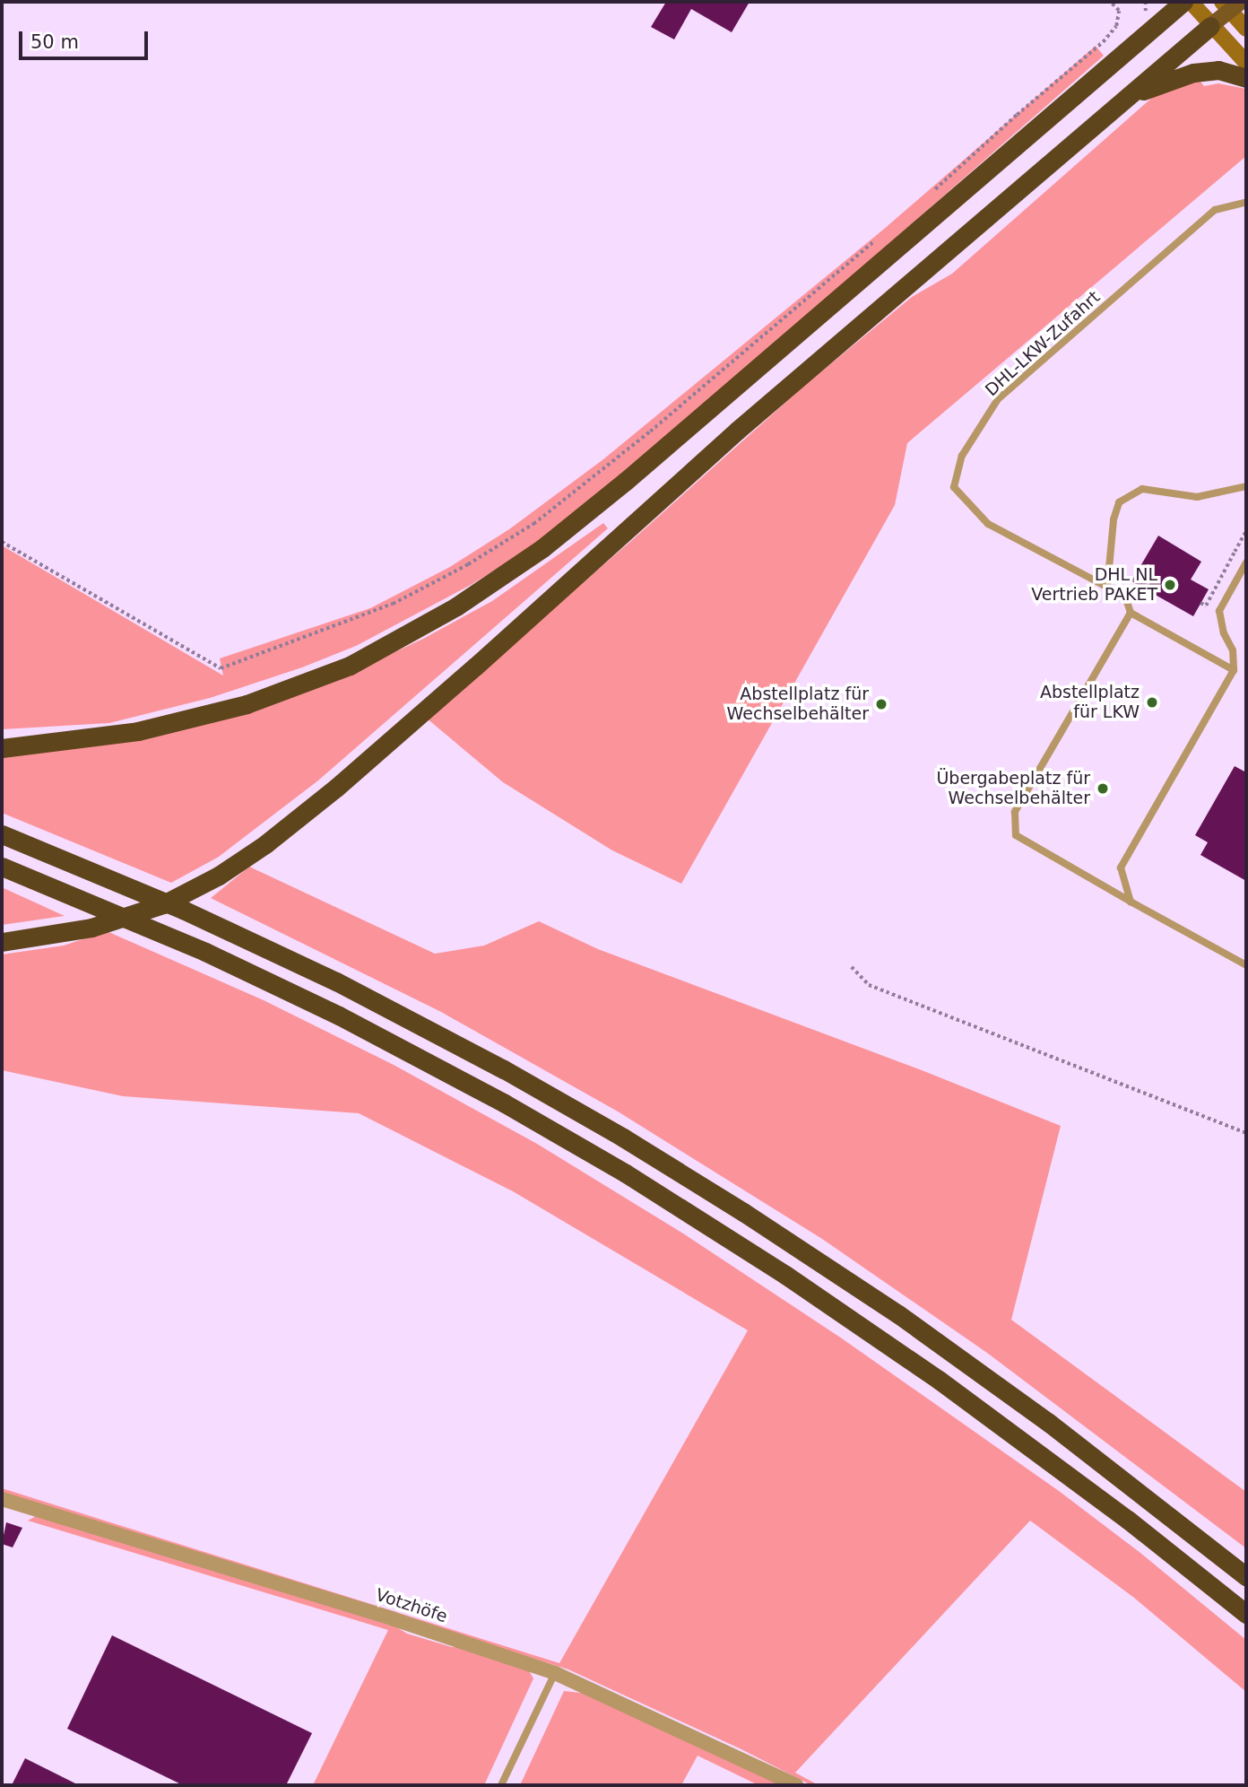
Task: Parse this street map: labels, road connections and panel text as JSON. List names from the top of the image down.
{
  "streets": {
    "street": ["Votzhöfe"],
    "lane": ["DHL-LKW-Zufahrt"]
  },
  "places": [
    "DHL NL Vertrieb PAKET",
    "Abstellplatz für LKW",
    "Abstellplatz für Wechselbehälter",
    "Übergabeplatz für Wechselbehälter"
  ],
  "scale_bar": "50 m"
}
